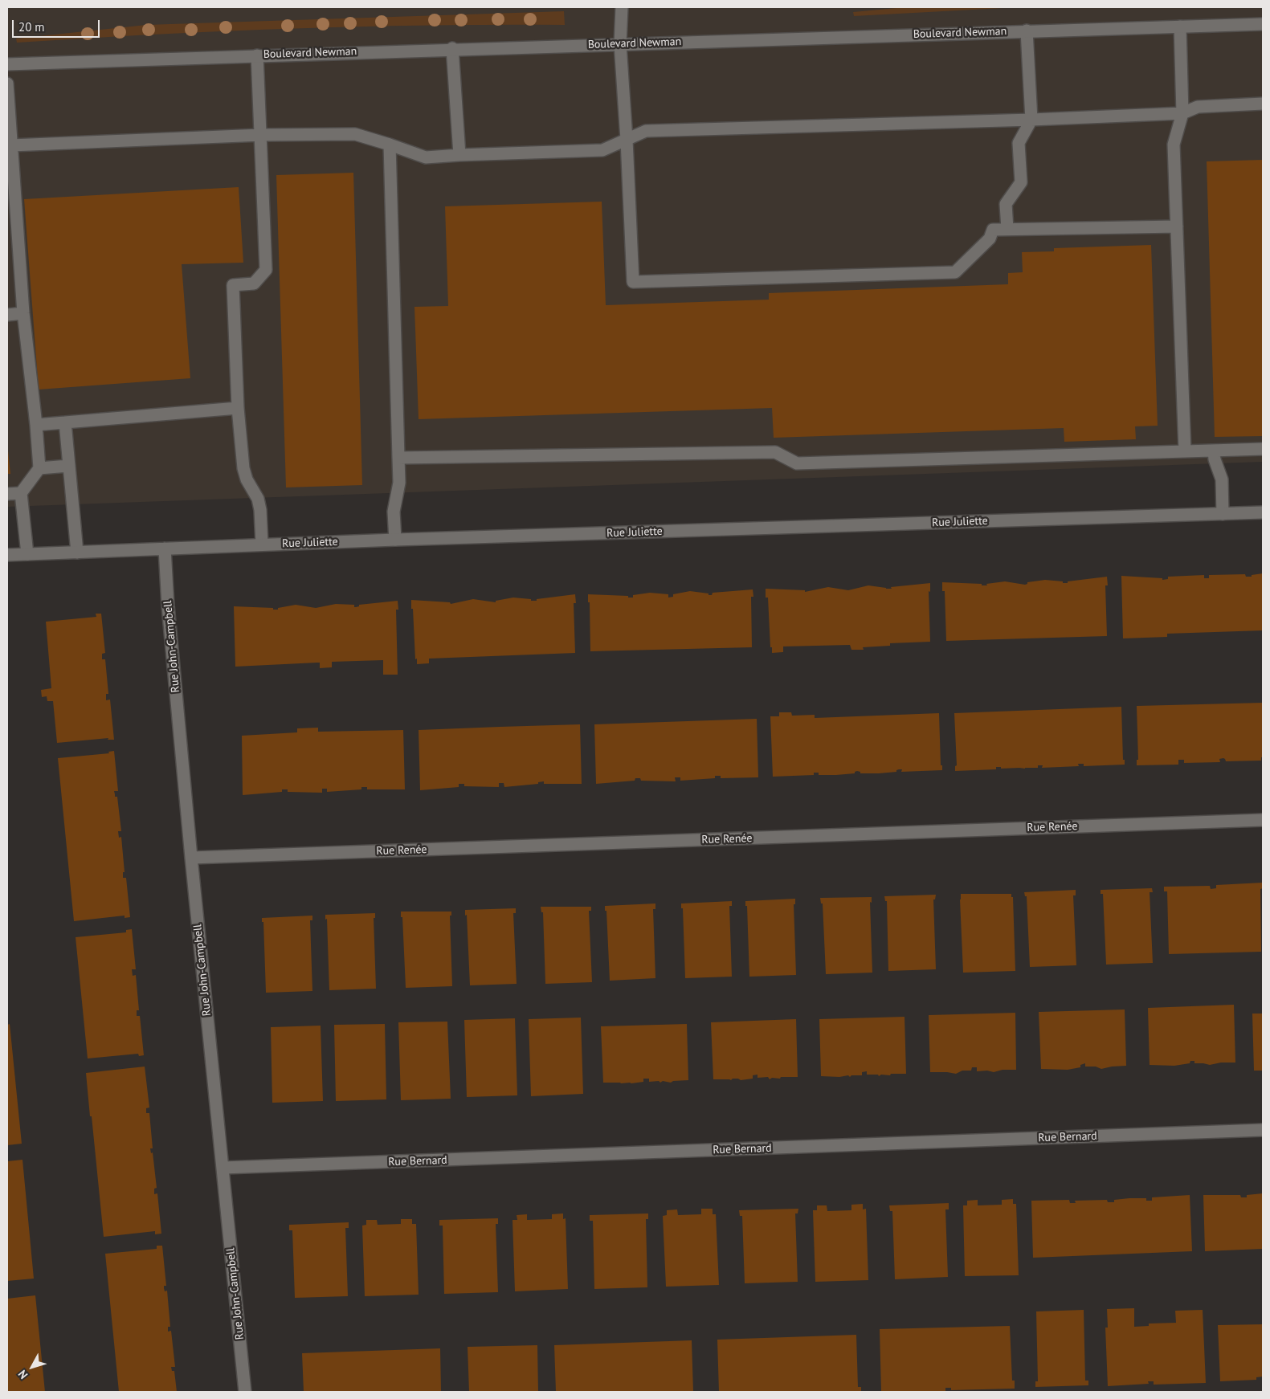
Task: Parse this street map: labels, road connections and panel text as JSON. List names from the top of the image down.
{
  "streets": {
    "street": [
      "Boulevard Newman",
      "Rue Juliette",
      "Rue John-Campbell",
      "Rue Renée",
      "Rue Bernard"
    ]
  },
  "crossings": [
    ["Rue Juliette", "Rue John-Campbell"],
    ["Rue John-Campbell", "Rue Renée"],
    ["Rue John-Campbell", "Rue Bernard"]
  ],
  "scale_bar": "20 m",
  "north": "bottom left"
}
